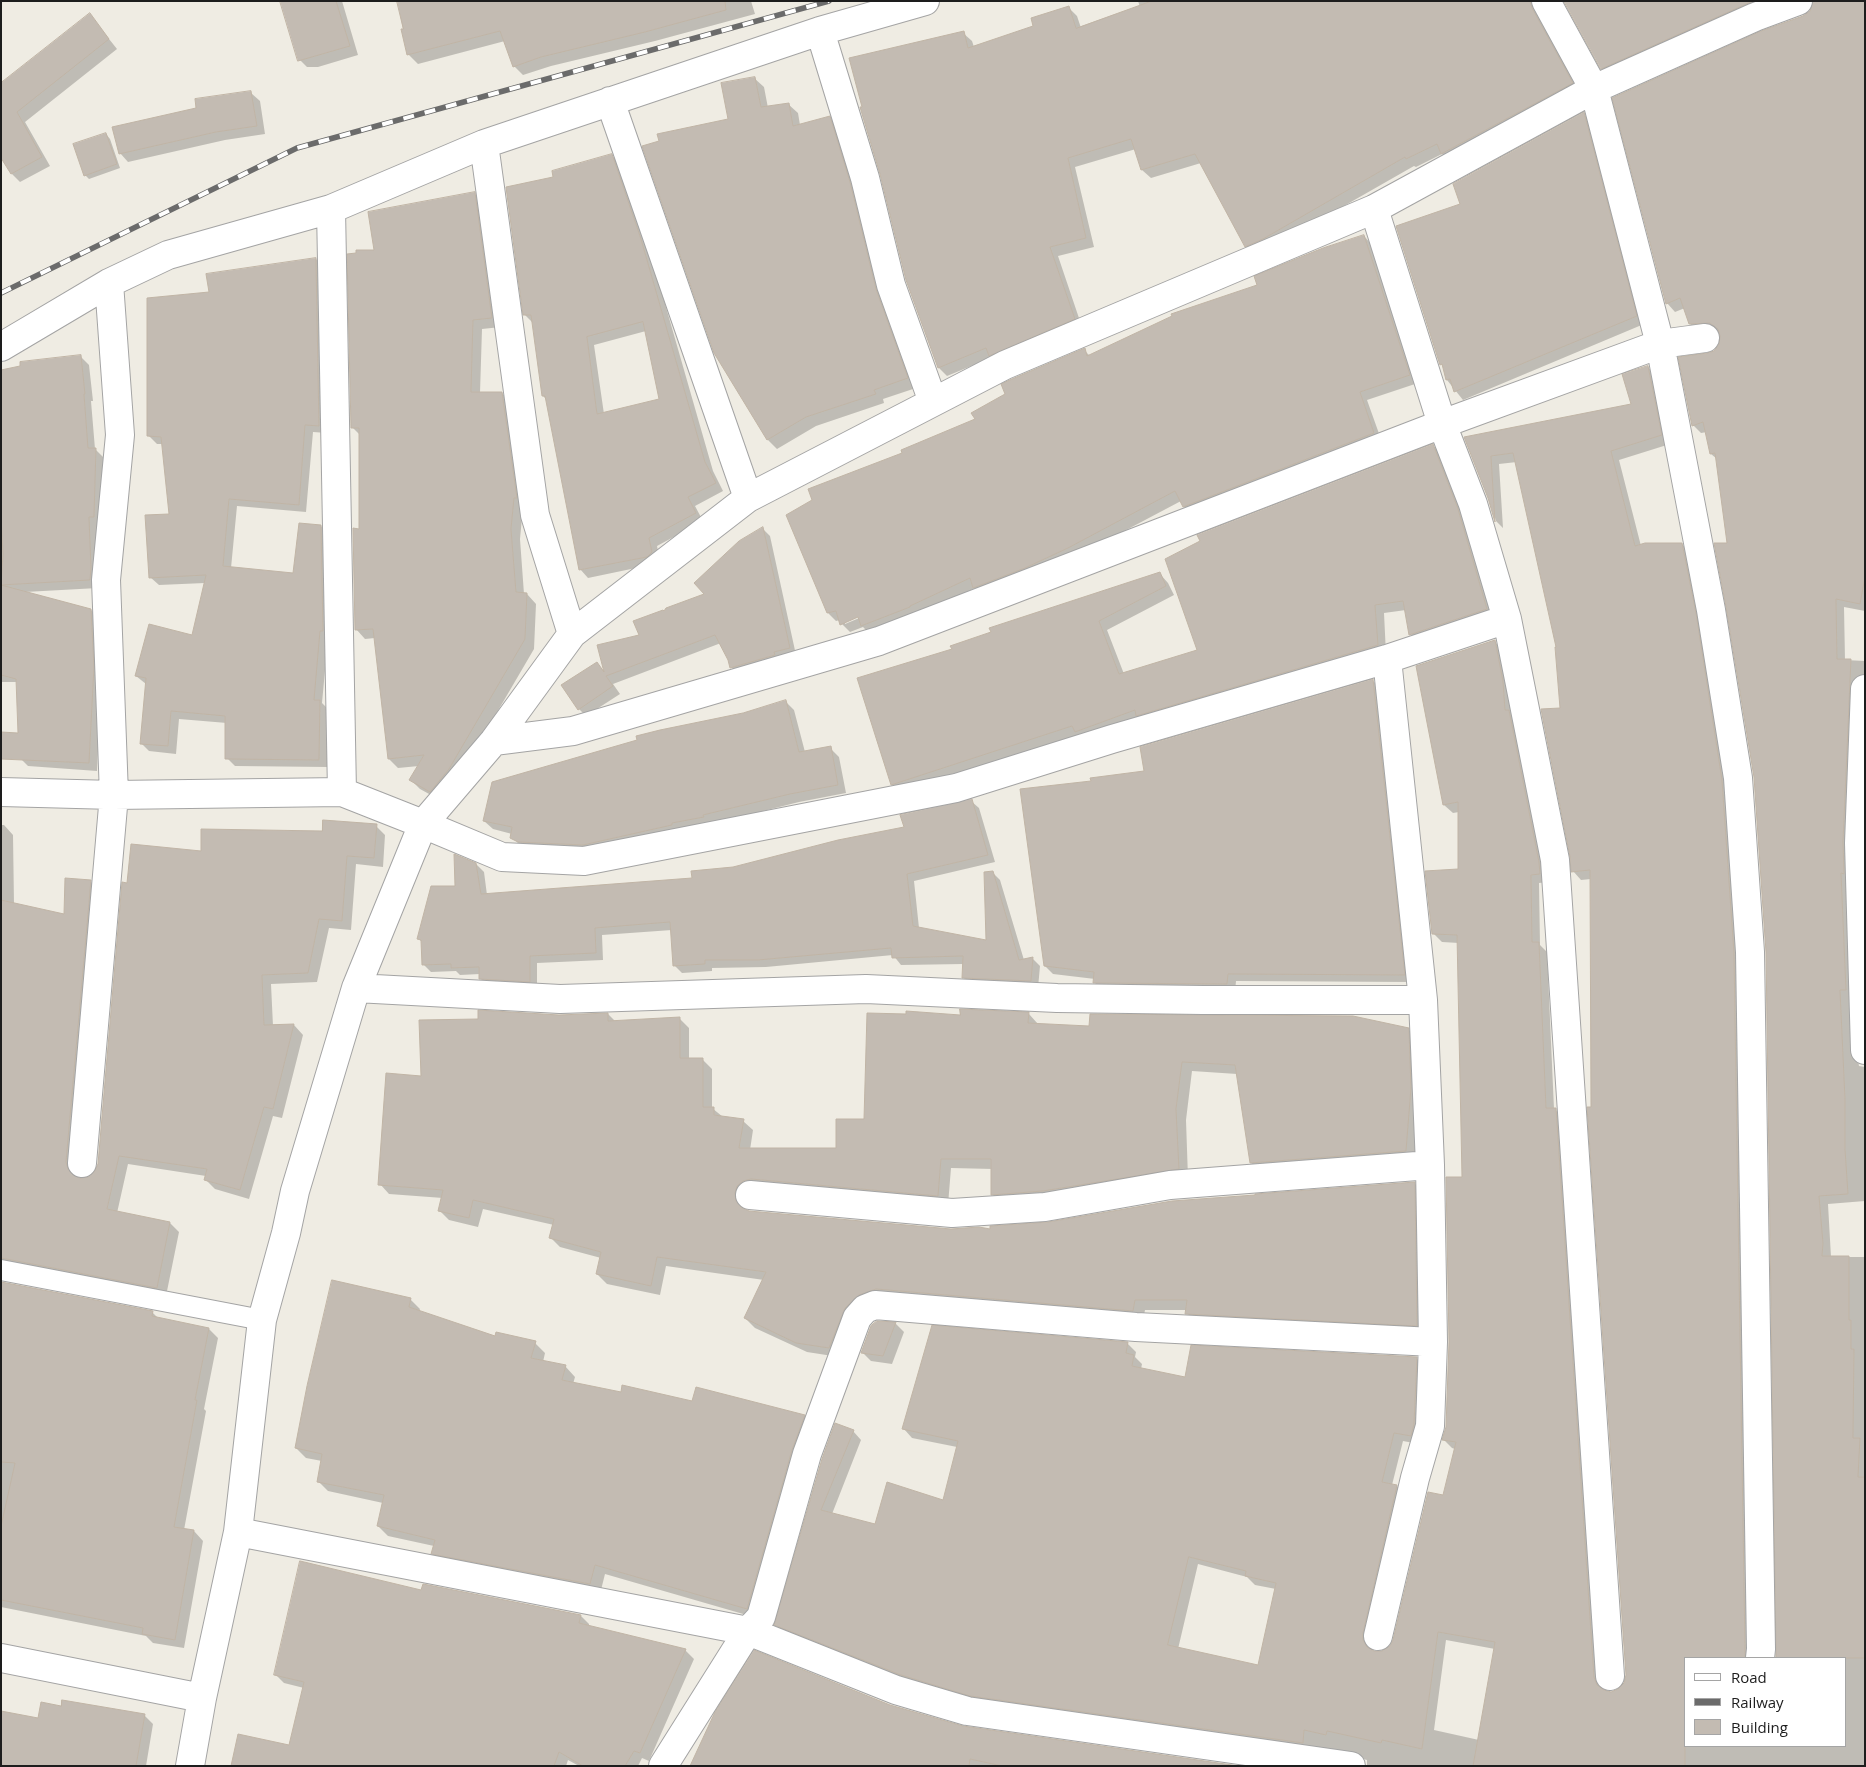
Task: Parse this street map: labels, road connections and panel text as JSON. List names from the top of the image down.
{
  "legend": ["Road", "Railway", "Building"]
}
